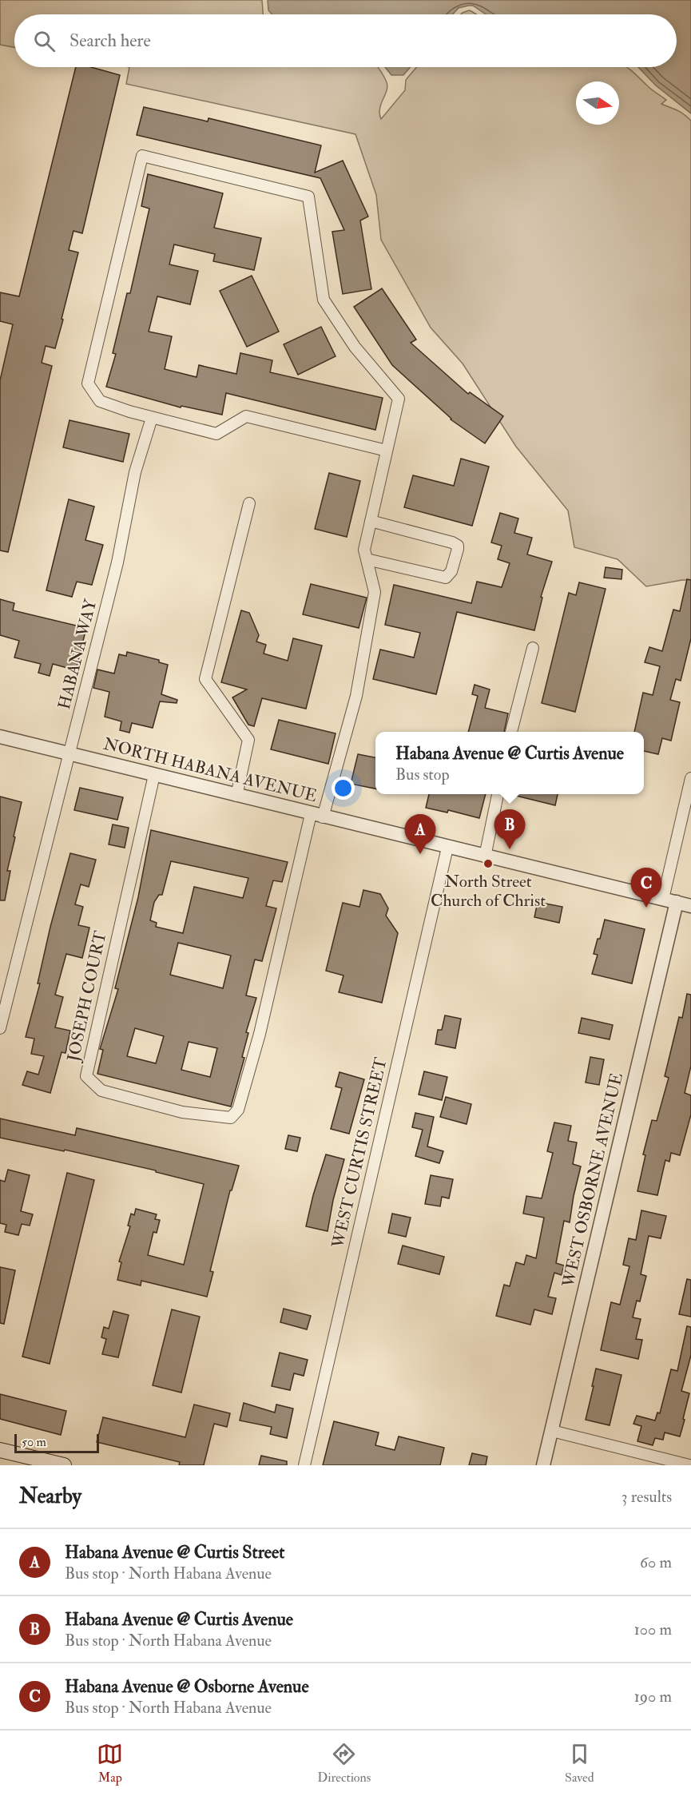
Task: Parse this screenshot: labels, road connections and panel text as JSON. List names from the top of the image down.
{
  "streets": {
    "street": [
      "HABANA WAY",
      "NORTH HABANA AVENUE",
      "JOSEPH COURT",
      "WEST CURTIS STREET",
      "WEST OSBORNE AVENUE"
    ]
  },
  "crossings": [
    ["HABANA WAY", "NORTH HABANA AVENUE"],
    ["NORTH HABANA AVENUE", "JOSEPH COURT"],
    ["NORTH HABANA AVENUE", "WEST CURTIS STREET"],
    ["NORTH HABANA AVENUE", "WEST OSBORNE AVENUE"]
  ],
  "places": ["North Street Church of Christ"],
  "scale_bar": "50 m",
  "north": "right",
  "page": {
    "search": "Search here",
    "popup": ["Habana Avenue @ Curtis Avenue", "Bus stop"],
    "pins": ["B", "A", "C"],
    "scale": "50 m",
    "heading": ["Nearby", "3 results"],
    "list": [
      {
        "mark": "A",
        "name": "Habana Avenue @ Curtis Street",
        "note": "Bus stop · North Habana Avenue",
        "value": "60 m"
      },
      {
        "mark": "B",
        "name": "Habana Avenue @ Curtis Avenue",
        "note": "Bus stop · North Habana Avenue",
        "value": "100 m"
      },
      {
        "mark": "C",
        "name": "Habana Avenue @ Osborne Avenue",
        "note": "Bus stop · North Habana Avenue",
        "value": "190 m"
      }
    ],
    "nav": ["Map", "Directions", "Saved"]
  }
}
